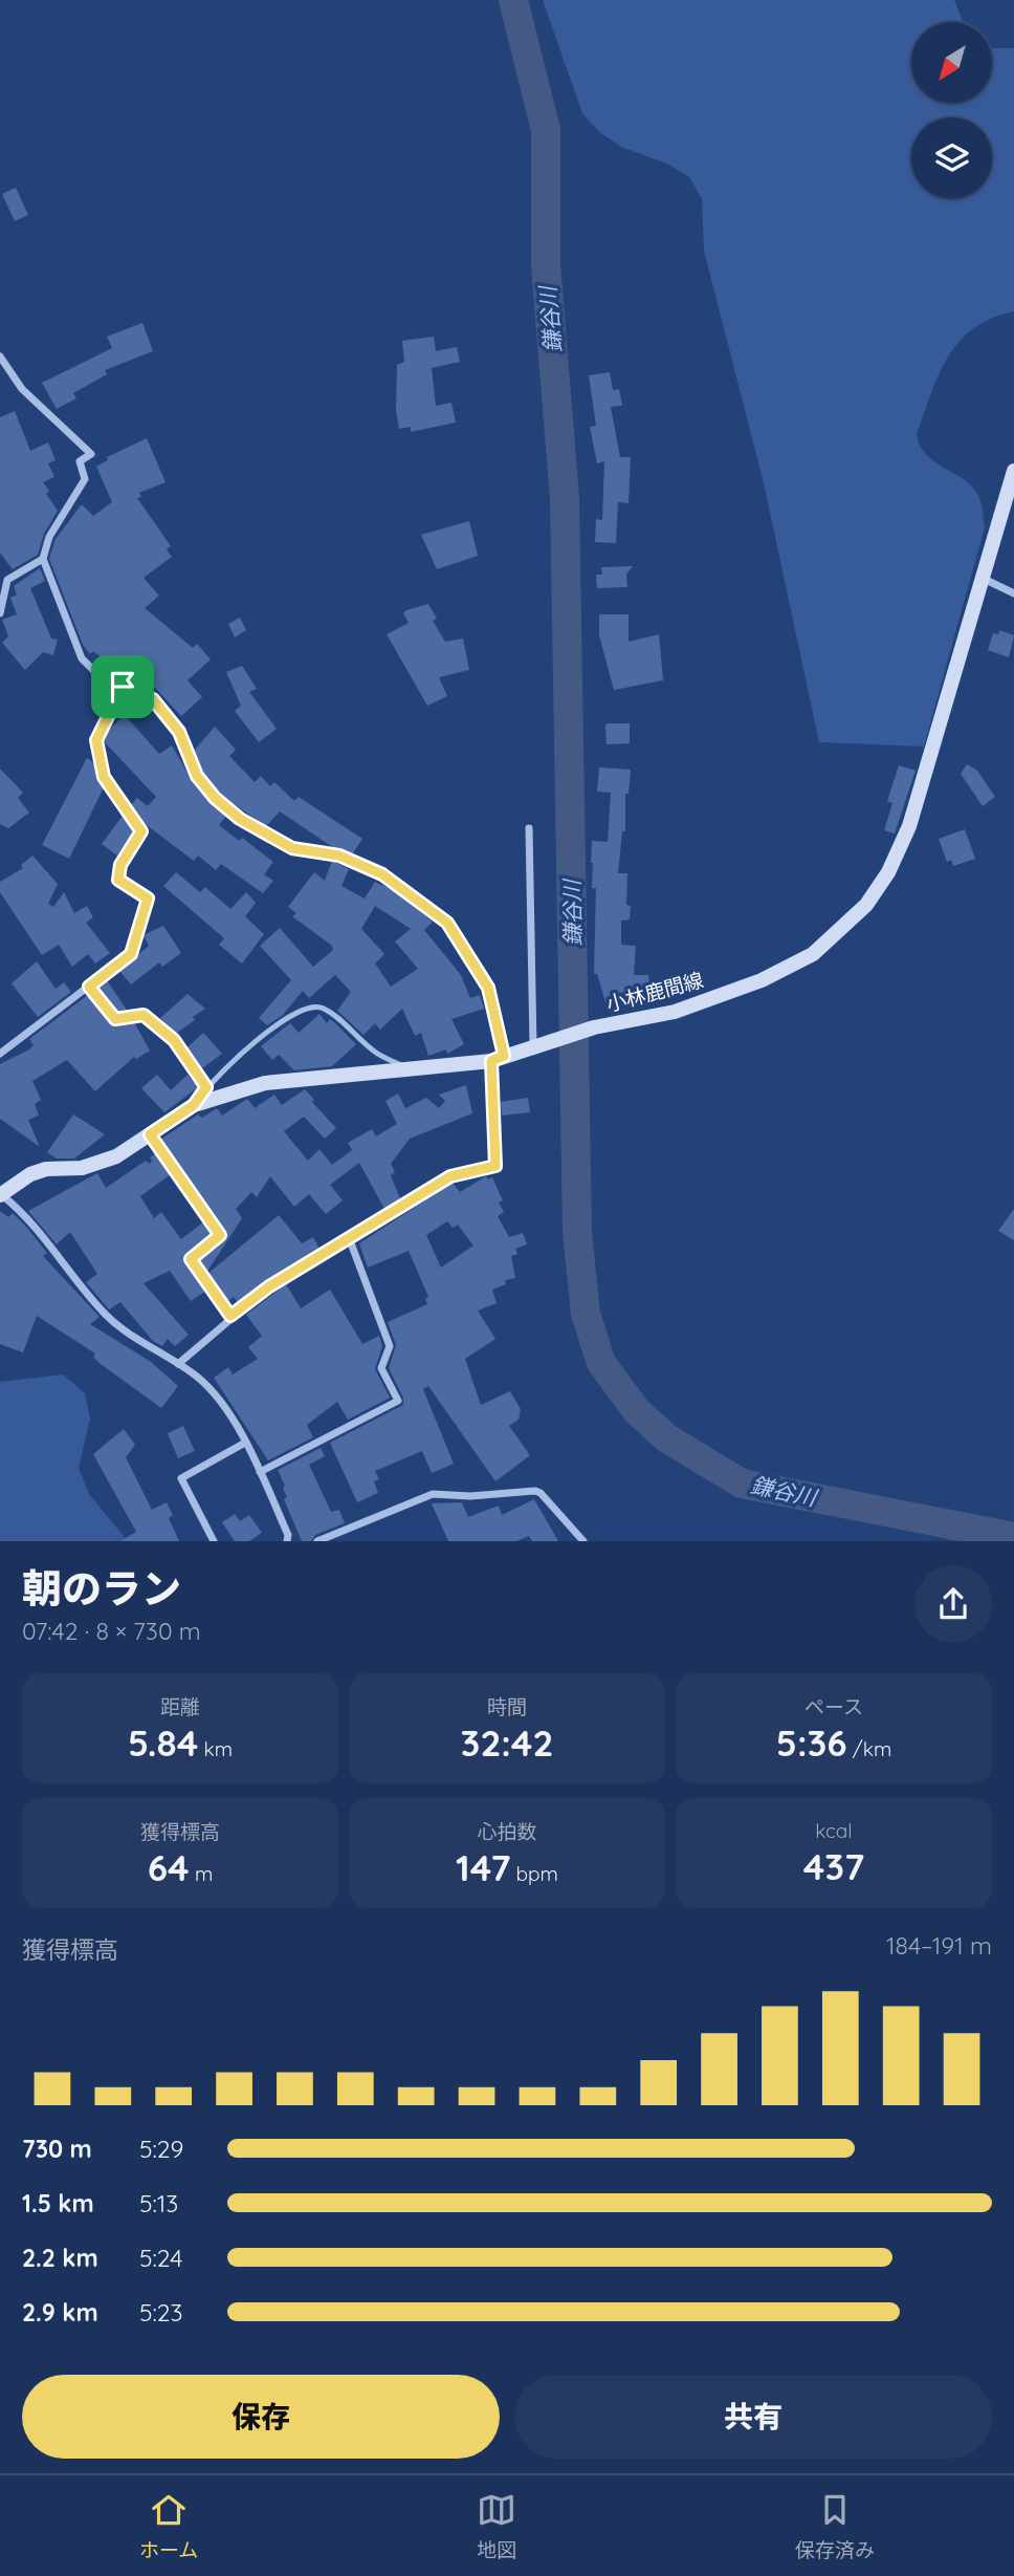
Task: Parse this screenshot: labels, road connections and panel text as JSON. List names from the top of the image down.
{
  "streets": {
    "main road": ["小林鹿間線"]
  },
  "water": ["鎌谷川"],
  "north": "bottom left",
  "page": {
    "heading": ["朝のラン", "07:42 · 8 × 730 m"],
    "stats": [
      ["距離", "5.84 km"],
      ["時間", "32:42"],
      ["ペース", "5:36 /km"],
      ["獲得標高", "64 m"],
      ["心拍数", "147 bpm"],
      ["kcal", "437"]
    ],
    "chart": ["獲得標高", "184–191 m"],
    "list": [
      {
        "name": "730 m",
        "note": "5:29"
      },
      {
        "name": "1.5 km",
        "note": "5:13"
      },
      {
        "name": "2.2 km",
        "note": "5:24"
      },
      {
        "name": "2.9 km",
        "note": "5:23"
      }
    ],
    "buttons": ["保存", "共有"],
    "tabs": ["ホーム", "地図", "保存済み"]
  }
}
